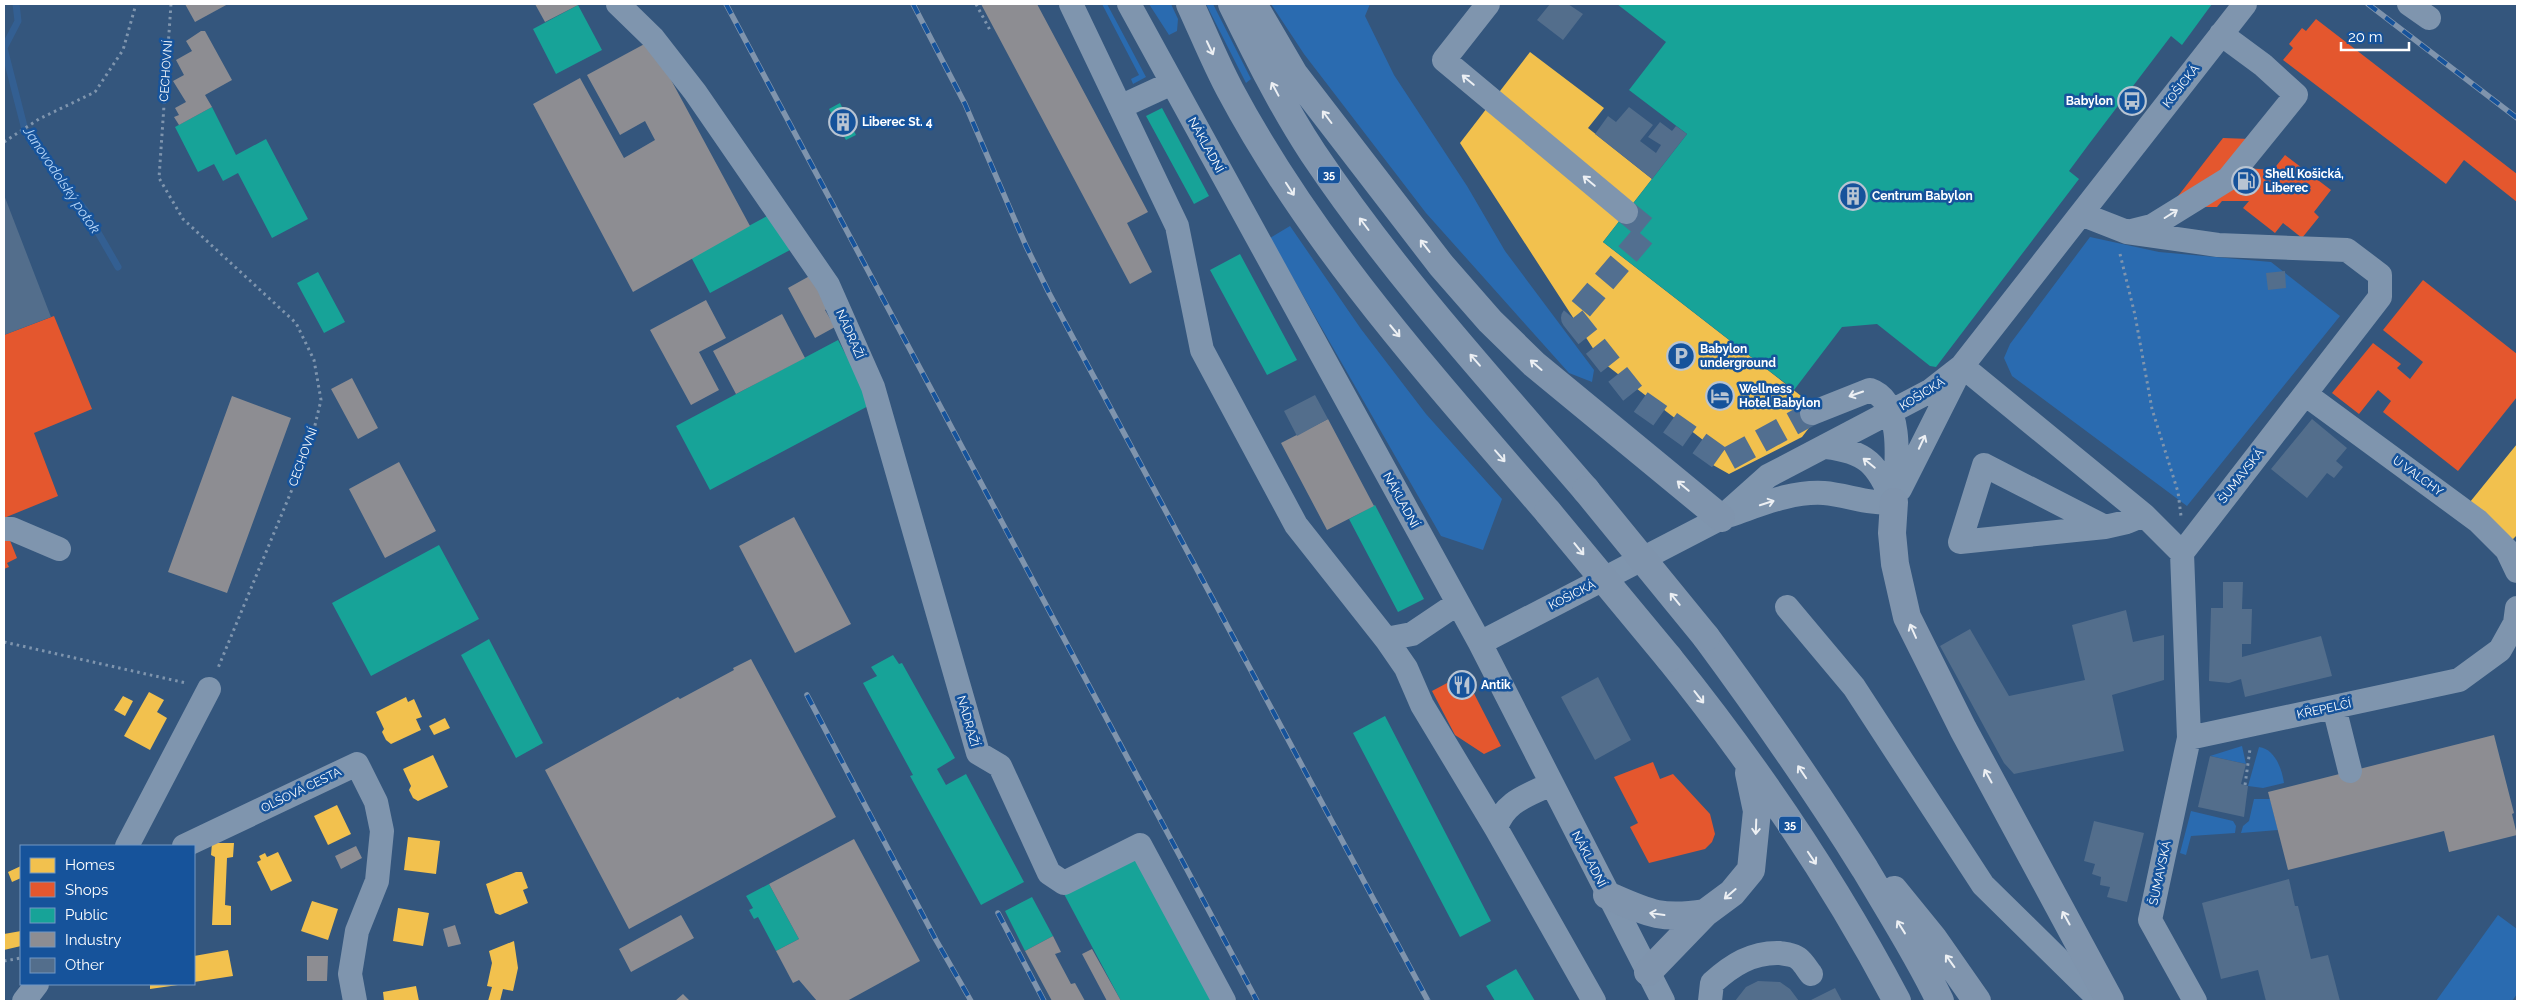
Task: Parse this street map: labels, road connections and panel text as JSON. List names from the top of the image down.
{
  "streets": {
    "highway": ["35"],
    "street": [
      "KOŠICKÁ",
      "NÁKLADNÍ",
      "NÁDRAŽÍ",
      "ŠUMAVSKÁ",
      "U VALCHY",
      "KŘEPELČÍ",
      "OLŠOVÁ CESTA"
    ],
    "path": ["CECHOVNÍ"]
  },
  "crossings": [
    ["KOŠICKÁ", "NÁKLADNÍ"],
    ["KOŠICKÁ", "ŠUMAVSKÁ"],
    ["ŠUMAVSKÁ", "U VALCHY"],
    ["ŠUMAVSKÁ", "KŘEPELČÍ"]
  ],
  "water": ["Janovodolský potok"],
  "places": {
    "bus stop": ["Babylon"],
    "building": ["Liberec St. 4", "Centrum Babylon"],
    "fuel station": ["Shell Košická, Liberec"],
    "parking": ["Babylon underground"],
    "hotel": ["Wellness Hotel Babylon"],
    "restaurant": ["Antik"]
  },
  "legend": [
    "Homes",
    "Shops",
    "Public",
    "Industry",
    "Other"
  ],
  "scale_bar": "20 m"
}
